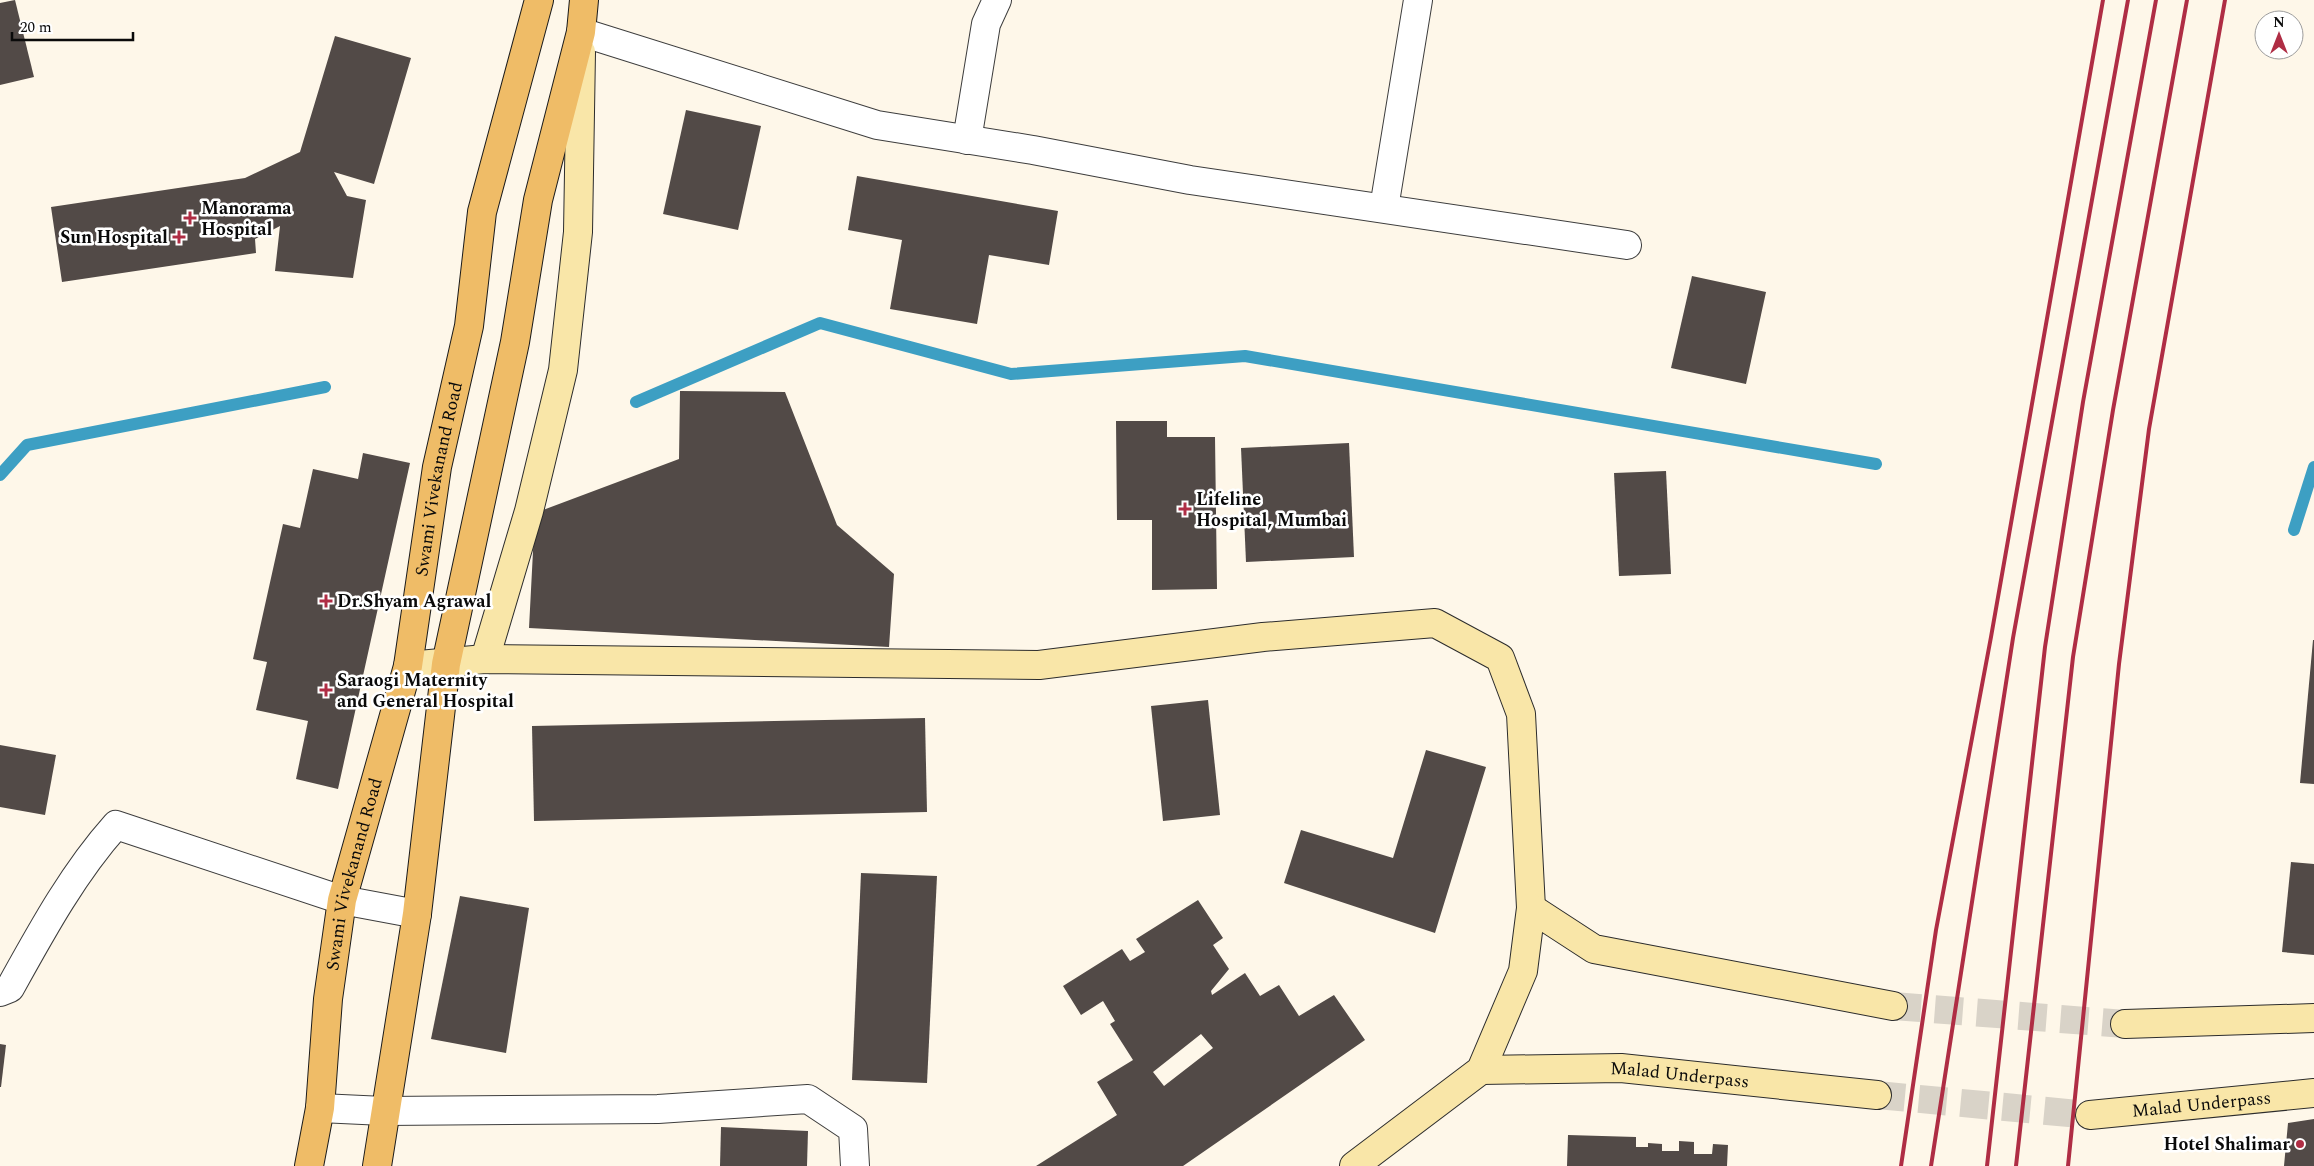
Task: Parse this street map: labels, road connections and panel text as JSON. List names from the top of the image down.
{
  "streets": {
    "main road": ["Swami Vivekanand Road", "Malad Underpass"]
  },
  "places": {
    "health": [
      "Manorama Hospital",
      "Sun Hospital",
      "Lifeline Hospital, Mumbai",
      "Dr.Shyam Agrawal",
      "Saraogi Maternity and General Hospital"
    ],
    "other": ["Hotel Shalimar"]
  },
  "scale_bar": "20 m",
  "north": "top"
}
